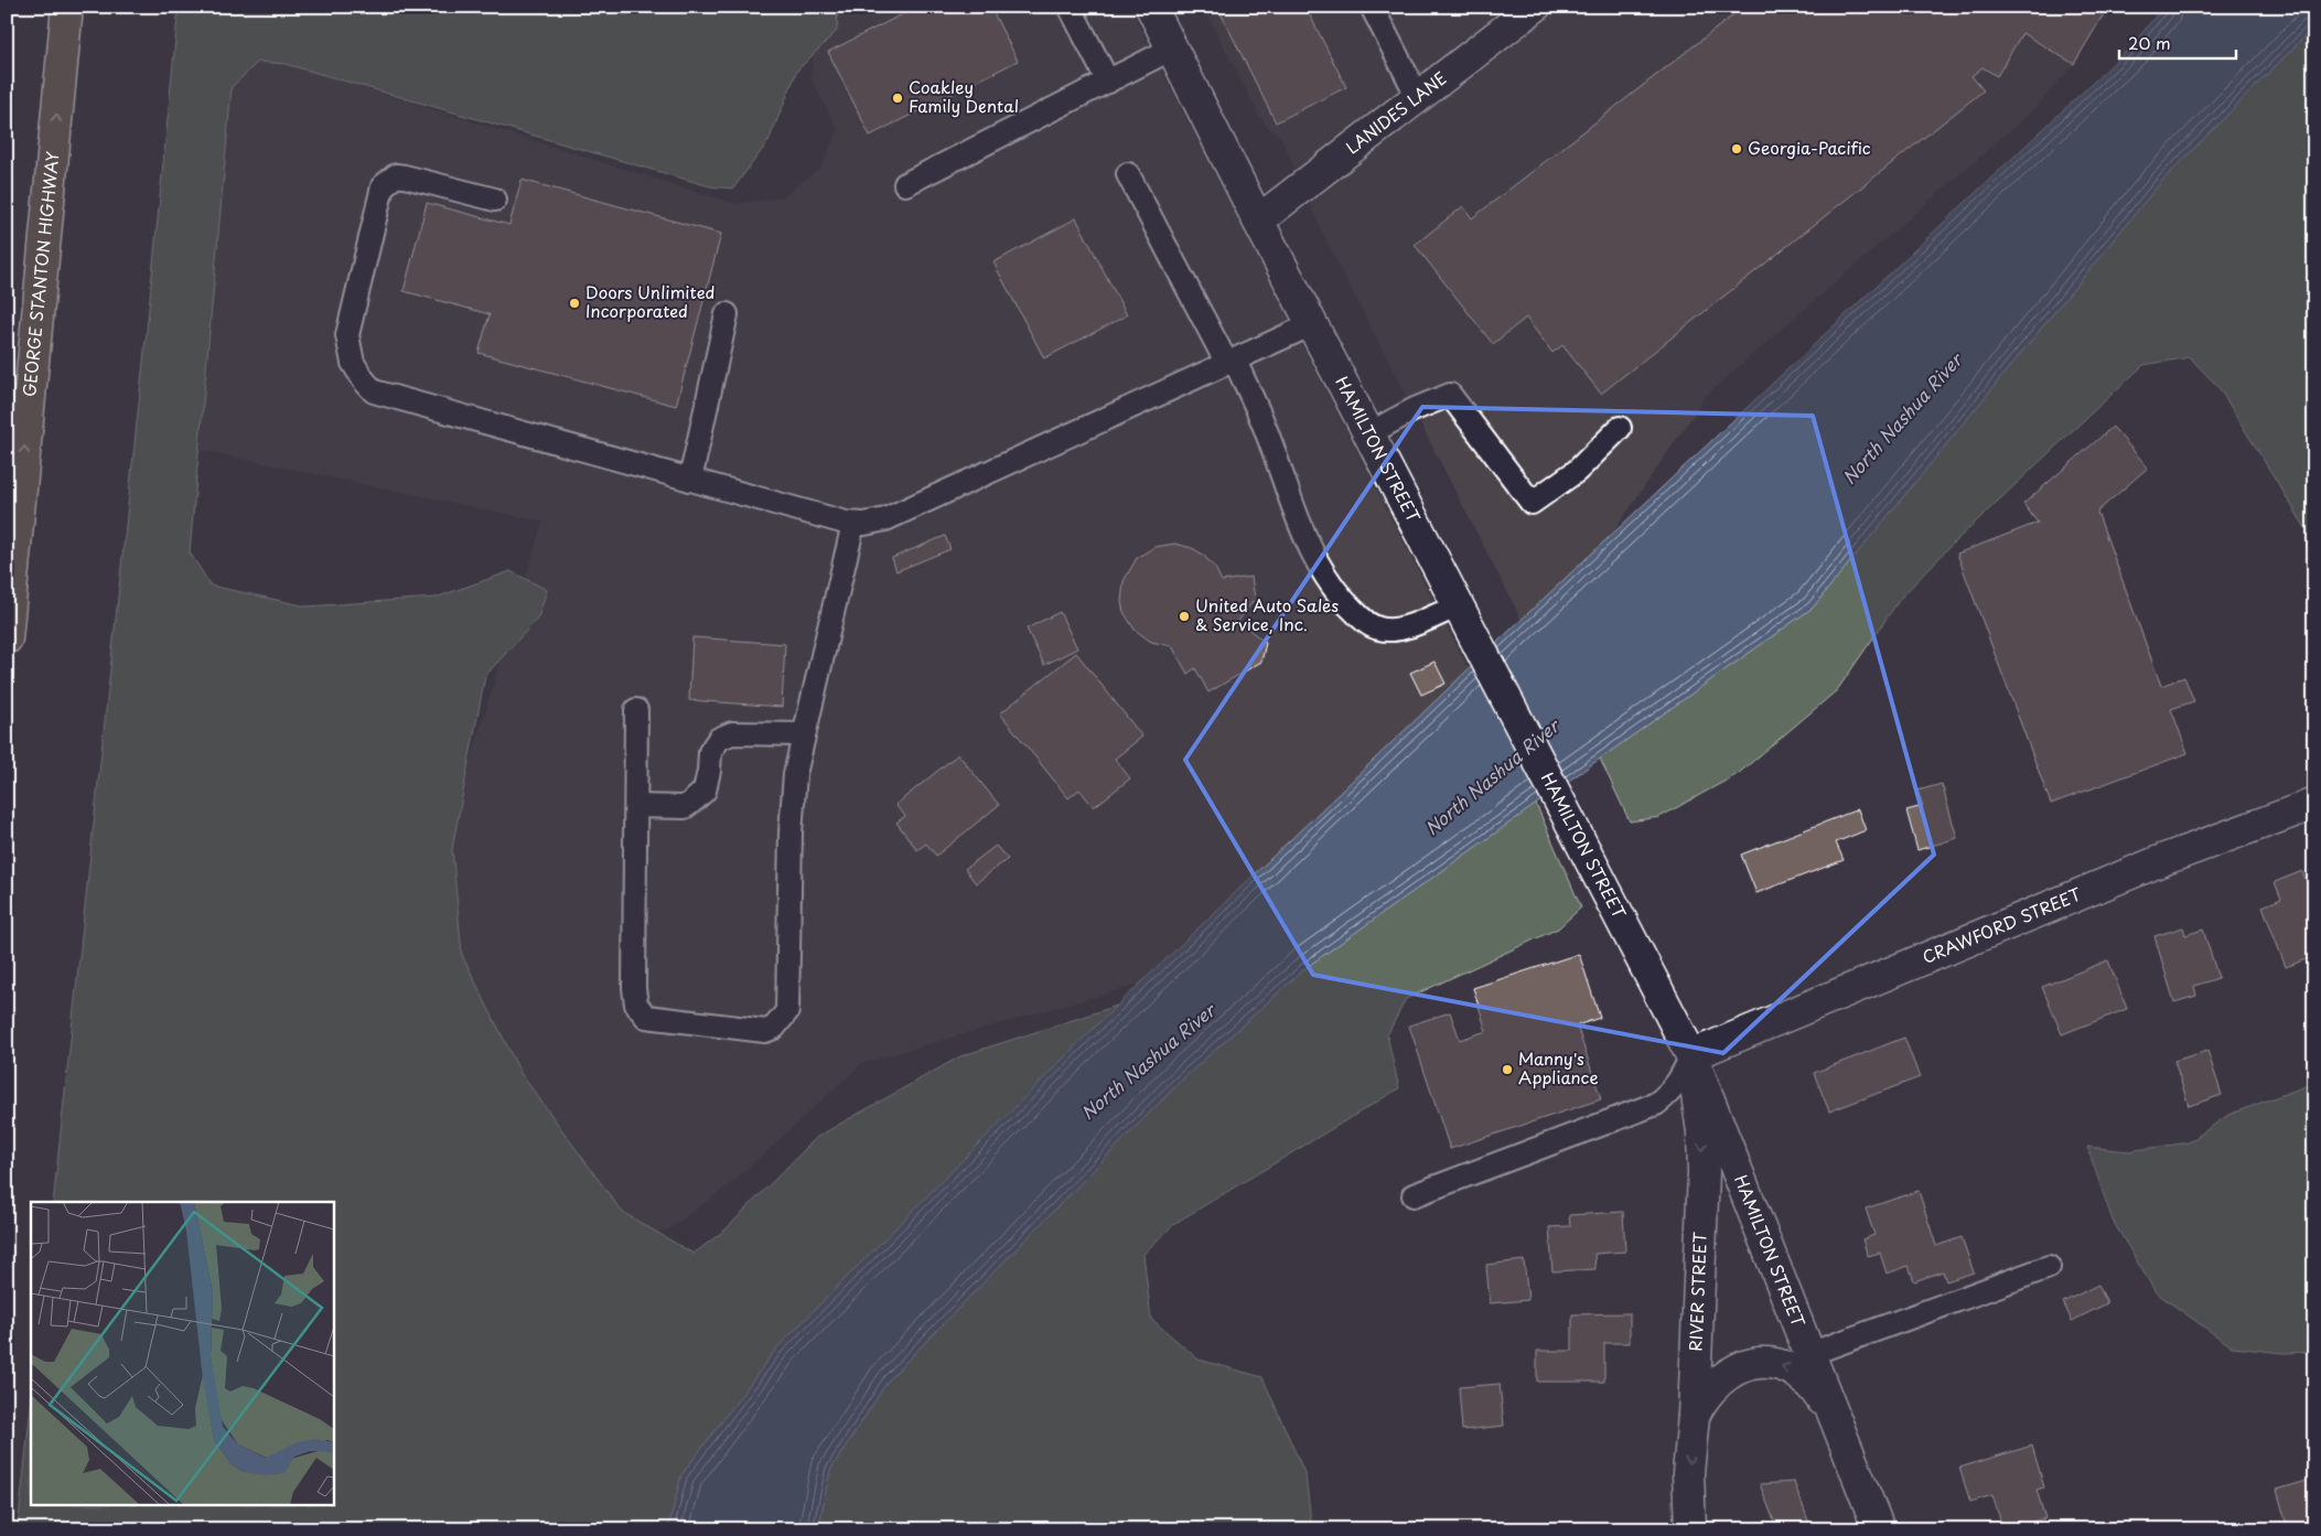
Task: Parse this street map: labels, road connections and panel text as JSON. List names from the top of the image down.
{
  "streets": {
    "highway": ["GEORGE STANTON HIGHWAY"],
    "main road": [
      "LANIDES LANE",
      "HAMILTON STREET",
      "CRAWFORD STREET",
      "RIVER STREET"
    ]
  },
  "crossings": [
    ["LANIDES LANE", "HAMILTON STREET"],
    ["HAMILTON STREET", "CRAWFORD STREET"],
    ["HAMILTON STREET", "RIVER STREET"],
    ["CRAWFORD STREET", "RIVER STREET"]
  ],
  "one_way": ["GEORGE STANTON HIGHWAY", "RIVER STREET"],
  "water": ["North Nashua River"],
  "places": [
    "Coakley Family Dental",
    "Georgia-Pacific",
    "Doors Unlimited Incorporated",
    "United Auto Sales & Service, Inc.",
    "Manny's Appliance"
  ],
  "scale_bar": "20 m"
}
